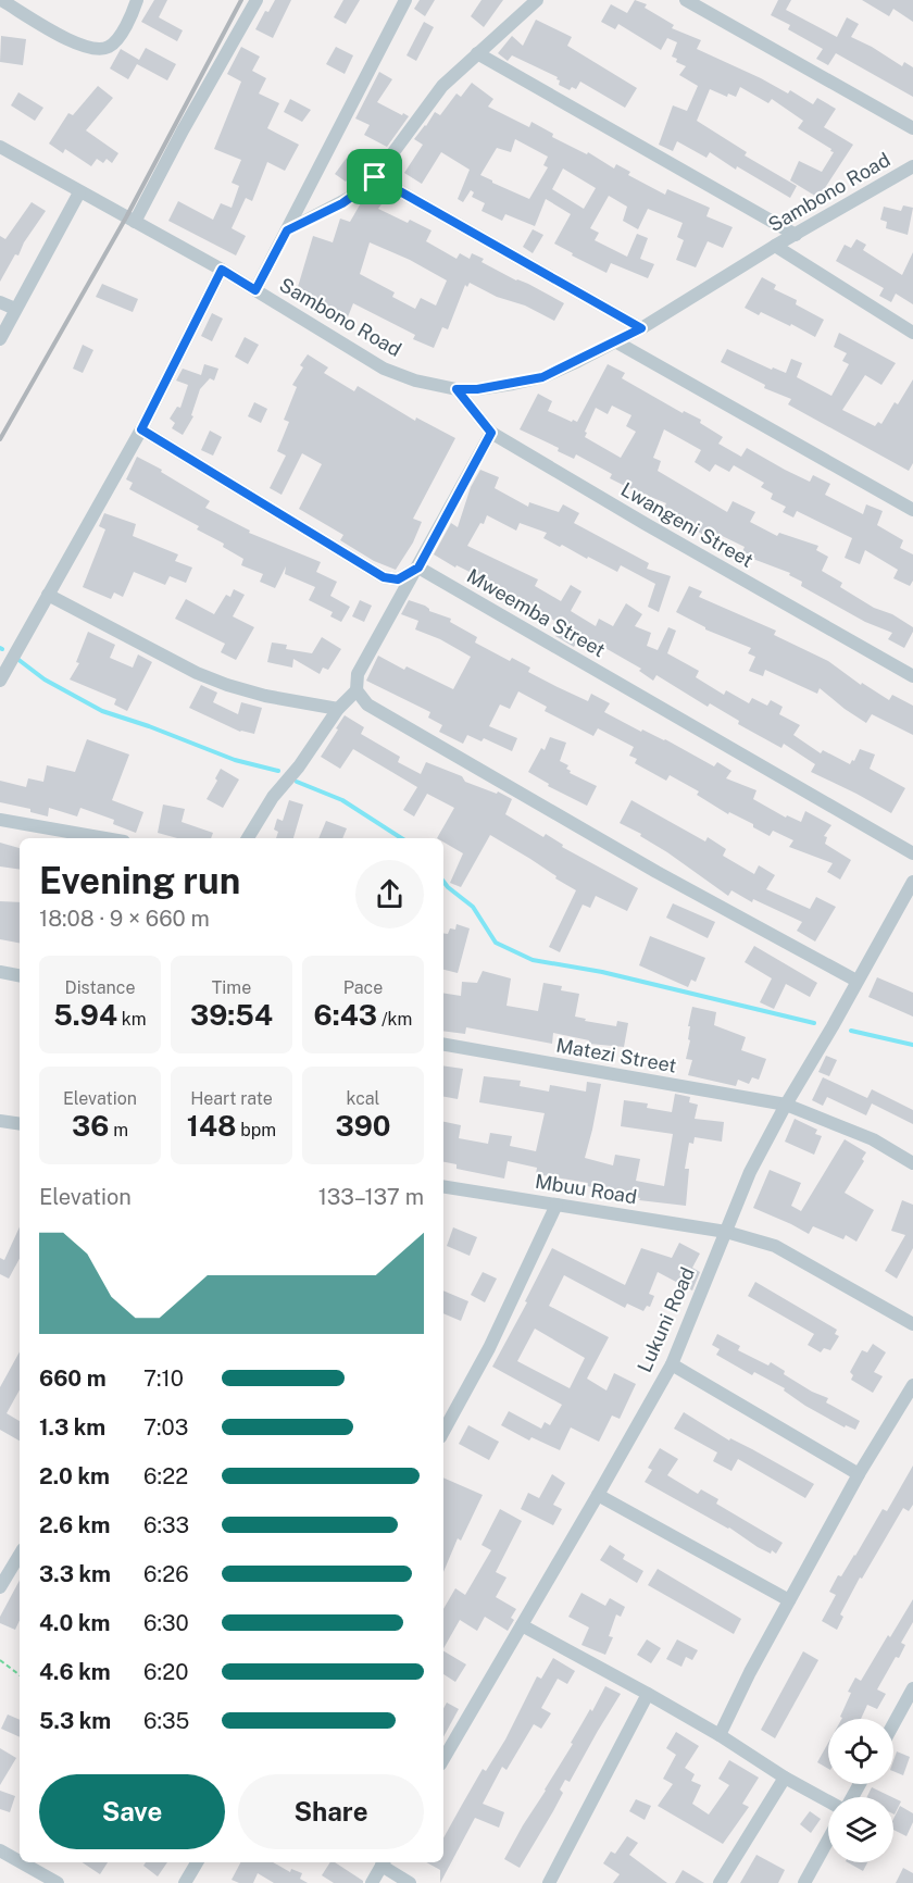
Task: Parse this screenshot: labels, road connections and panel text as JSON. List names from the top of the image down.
{
  "streets": {
    "street": [
      "Sambono Road",
      "Lwangeni Street",
      "Mweemba Street",
      "Matezi Street",
      "Mbuu Road",
      "Lukuni Road"
    ]
  },
  "crossings": [
    ["Sambono Road", "Lwangeni Street"],
    ["Matezi Street", "Lukuni Road"],
    ["Mbuu Road", "Lukuni Road"]
  ],
  "page": {
    "heading": ["Evening run", "18:08 · 9 × 660 m"],
    "stats": [
      ["Distance", "5.94 km"],
      ["Time", "39:54"],
      ["Pace", "6:43 /km"],
      ["Elevation", "36 m"],
      ["Heart rate", "148 bpm"],
      ["kcal", "390"]
    ],
    "chart": ["Elevation", "133–137 m"],
    "list": [
      {
        "name": "660 m",
        "note": "7:10"
      },
      {
        "name": "1.3 km",
        "note": "7:03"
      },
      {
        "name": "2.0 km",
        "note": "6:22"
      },
      {
        "name": "2.6 km",
        "note": "6:33"
      },
      {
        "name": "3.3 km",
        "note": "6:26"
      },
      {
        "name": "4.0 km",
        "note": "6:30"
      },
      {
        "name": "4.6 km",
        "note": "6:20"
      },
      {
        "name": "5.3 km",
        "note": "6:35"
      }
    ],
    "buttons": ["Save", "Share"]
  }
}
